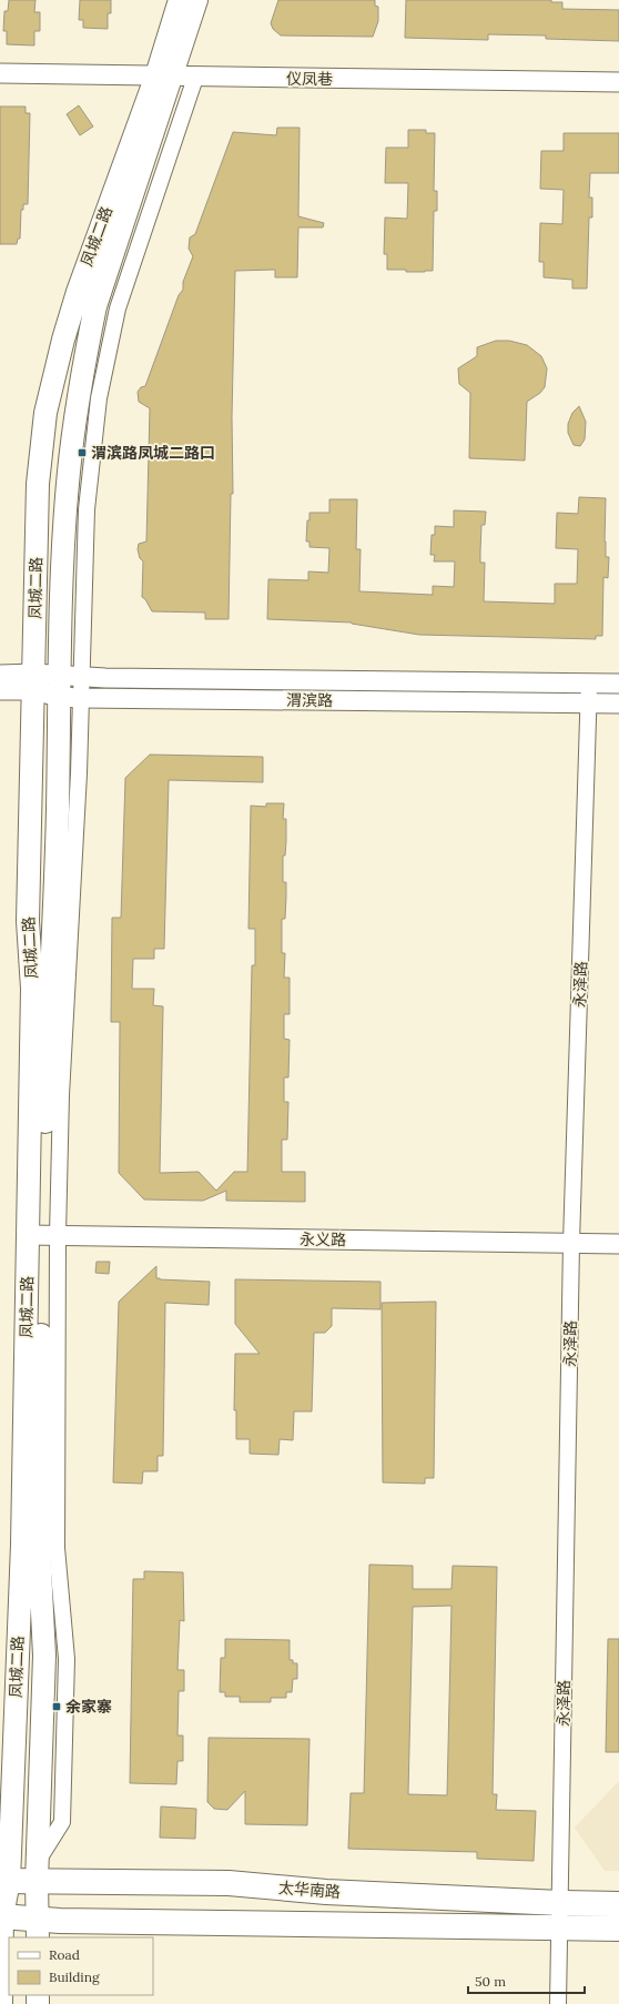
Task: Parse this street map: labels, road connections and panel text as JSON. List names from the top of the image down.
{
  "streets": {
    "main road": ["凤城二路", "太华南路"],
    "street": [
      "仪凤巷",
      "渭滨路",
      "永泽路",
      "永义路"
    ]
  },
  "crossings": [
    ["仪凤巷", "凤城二路"],
    ["凤城二路", "渭滨路"],
    ["凤城二路", "永义路"],
    ["凤城二路", "太华南路"],
    ["渭滨路", "永泽路"],
    ["永泽路", "永义路"],
    ["永泽路", "太华南路"]
  ],
  "places": {
    "transit": ["渭滨路凤城二路口", "余家寨"]
  },
  "legend": ["Road", "Building"],
  "scale_bar": "50 m"
}
